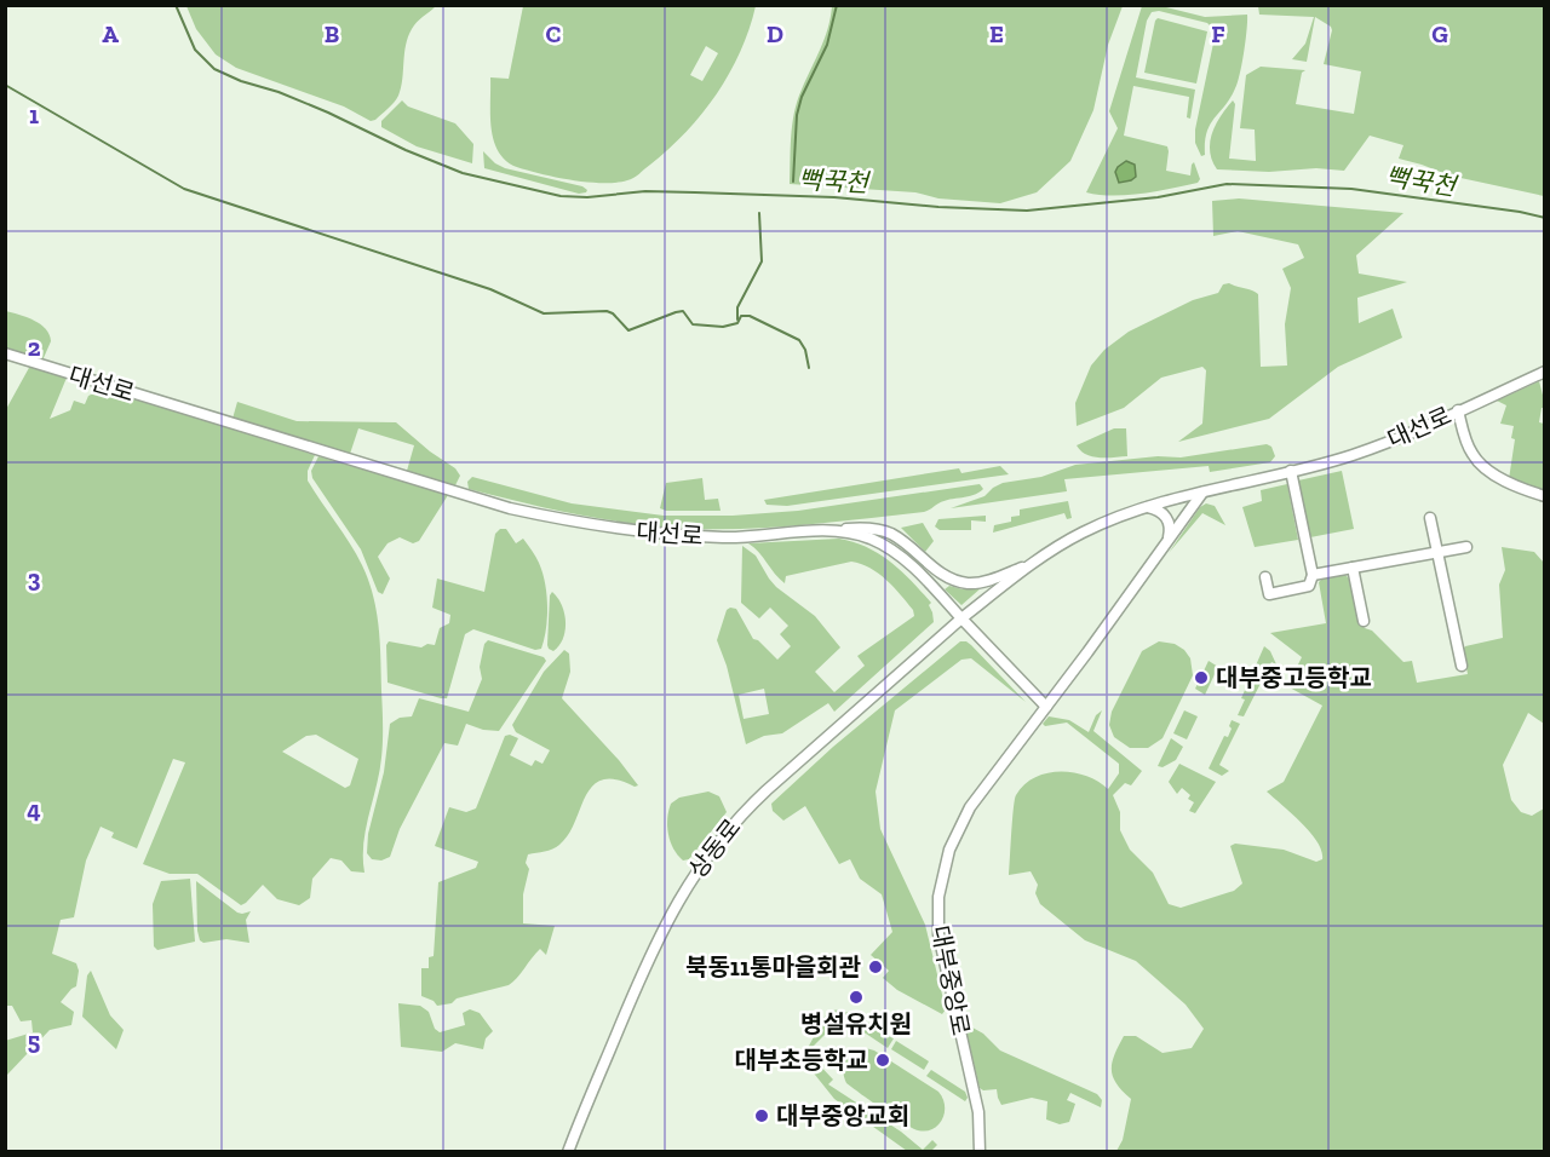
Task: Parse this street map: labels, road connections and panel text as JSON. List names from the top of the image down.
{
  "streets": {
    "street": ["대선로", "상동로", "대부중앙로"]
  },
  "crossings": [
    ["대선로", "상동로"],
    ["대선로", "대부중앙로"]
  ],
  "water": ["뻑꾹천"],
  "places": [
    "대부중고등학교",
    "북동11통마을회관",
    "병설유치원",
    "대부초등학교",
    "대부중앙교회"
  ],
  "grid": {
    "columns": [
      "A",
      "B",
      "C",
      "D",
      "E",
      "F",
      "G"
    ],
    "rows": [
      "1",
      "2",
      "3",
      "4",
      "5"
    ]
  }
}
